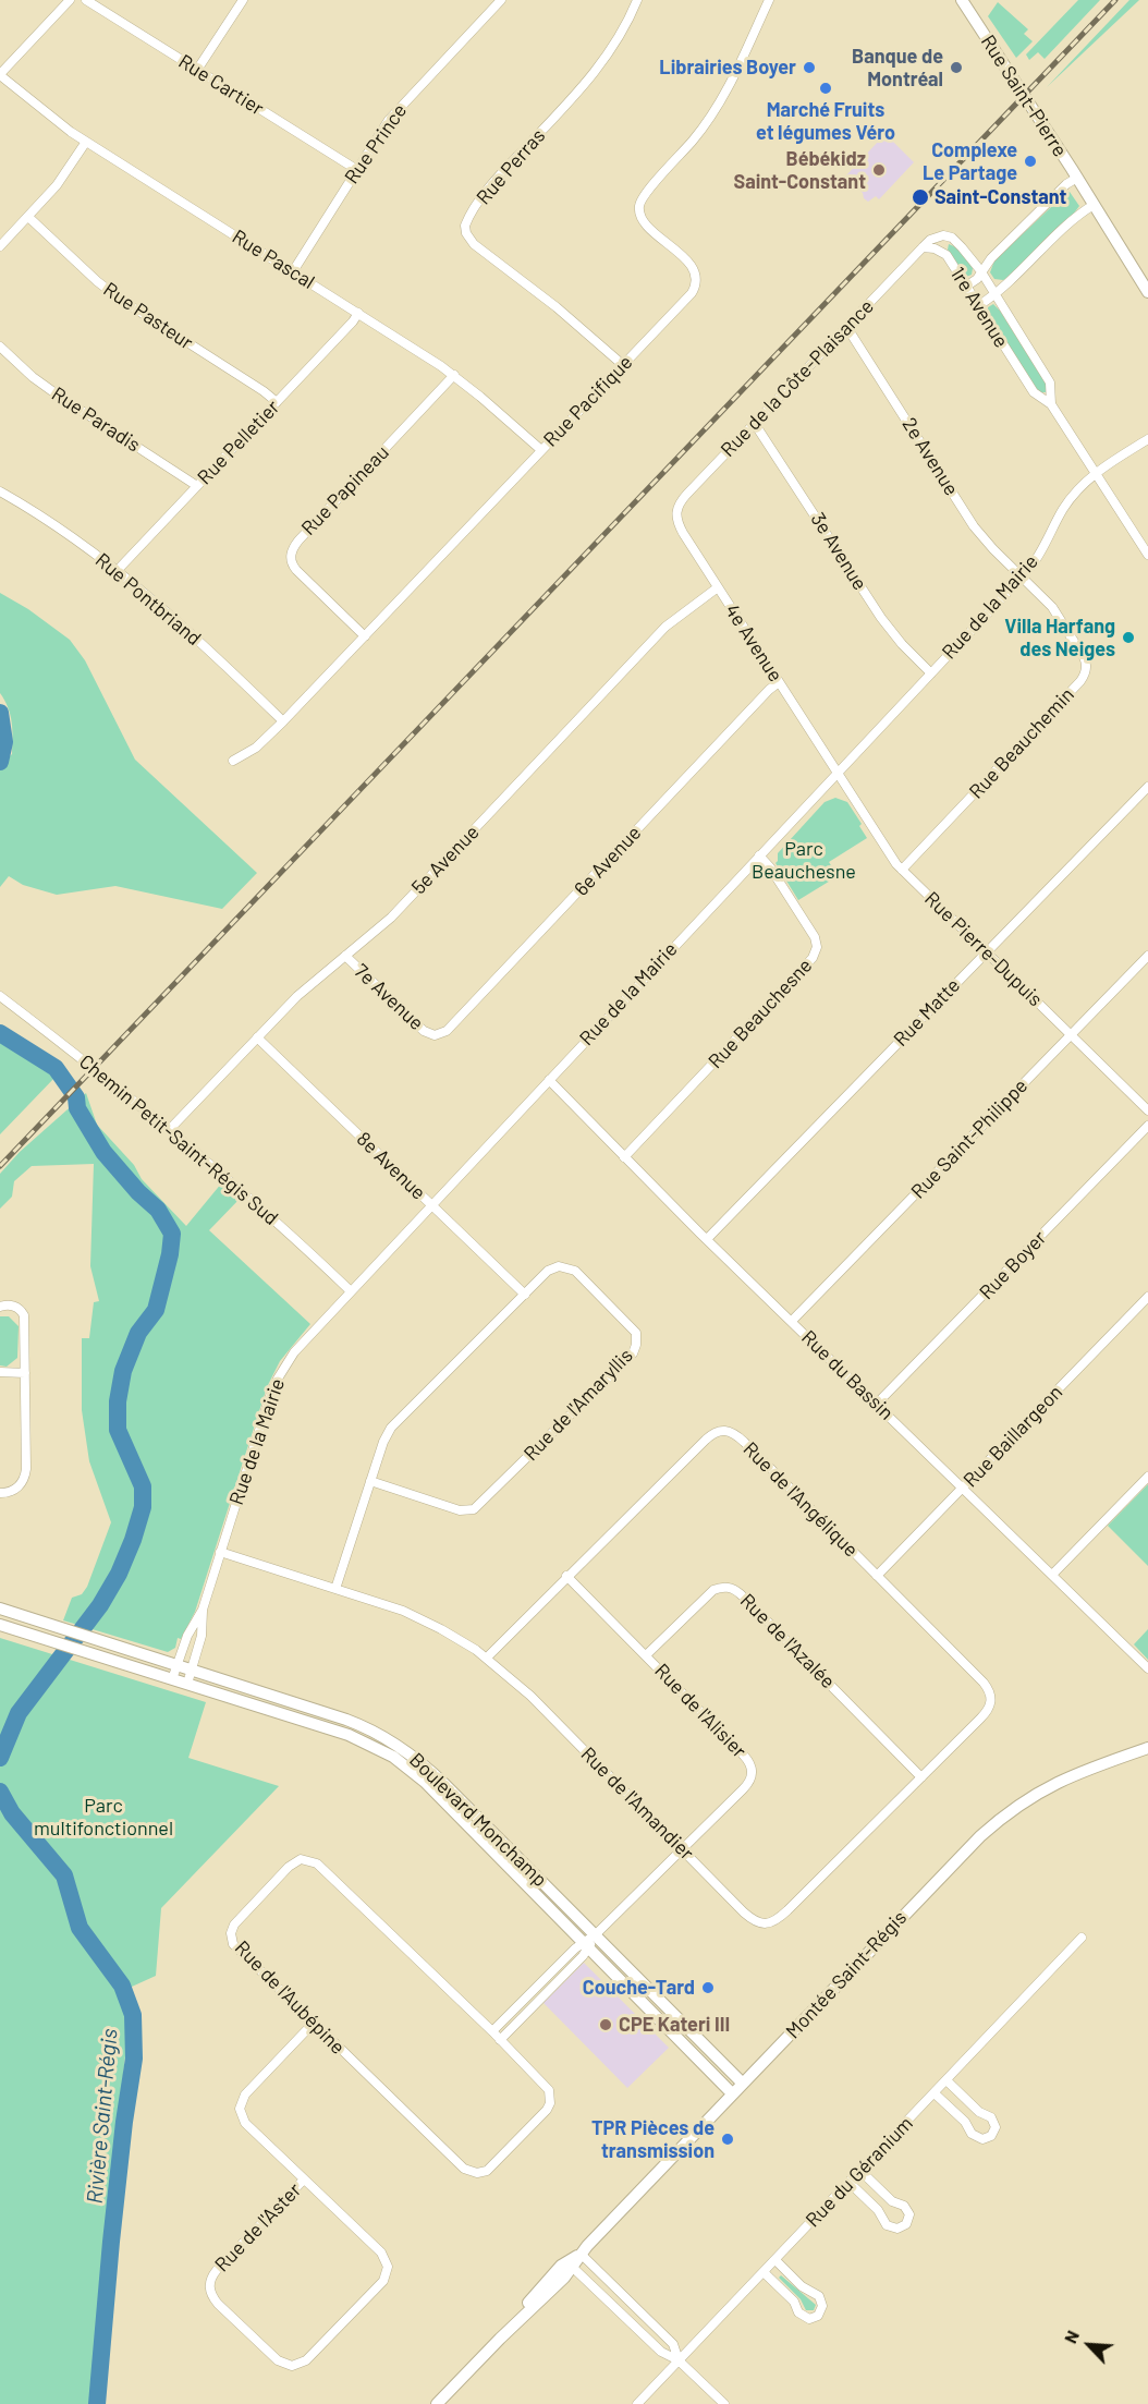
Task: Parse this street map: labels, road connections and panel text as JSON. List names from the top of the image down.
{
  "streets": {
    "street": [
      "Rue Cartier",
      "Rue Saint-Pierre",
      "Rue Prince",
      "Rue Perras",
      "Rue Pascal",
      "1re Avenue",
      "Rue Pasteur",
      "Rue de la Côte-Plaisance",
      "Rue Pacifique",
      "Rue Paradis",
      "Rue Pelletier",
      "2e Avenue",
      "Rue Papineau",
      "3e Avenue",
      "Rue Pontbriand",
      "Rue de la Mairie",
      "4e Avenue",
      "Rue Beauchemin",
      "5e Avenue",
      "6e Avenue",
      "Rue Pierre-Dupuis",
      "7e Avenue",
      "Rue Matte",
      "Rue Beauchesne",
      "Rue Saint-Philippe",
      "Chemin Petit-Saint-Régis Sud",
      "8e Avenue",
      "Rue Boyer",
      "Rue du Bassin",
      "Rue de l'Amaryllis",
      "Rue Baillargeon",
      "Rue de l'Angélique",
      "Rue de l'Azalée",
      "Rue de l'Alisier",
      "Rue de l'Amandier",
      "Boulevard Monchamp",
      "Montée Saint-Régis",
      "Rue de l'Aubépine",
      "Rue du Géranium",
      "Rue de l'Aster"
    ]
  },
  "crossings": [
    ["Rue Cartier", "Rue Prince"],
    ["Rue Prince", "Rue Pascal"],
    ["Rue Perras", "Rue Pacifique"],
    ["Rue Pascal", "Rue Pacifique"],
    ["Rue Pascal", "Rue Pelletier"],
    ["Rue Pascal", "Rue Papineau"],
    ["1re Avenue", "Rue de la Côte-Plaisance"],
    ["1re Avenue", "Rue de la Mairie"],
    ["Rue Pasteur", "Rue Pelletier"],
    ["Rue de la Côte-Plaisance", "2e Avenue"],
    ["Rue de la Côte-Plaisance", "3e Avenue"],
    ["Rue de la Côte-Plaisance", "4e Avenue"],
    ["Rue Pacifique", "Rue Papineau"],
    ["Rue Pacifique", "Rue Pontbriand"],
    ["Rue Paradis", "Rue Pelletier"],
    ["Rue Pelletier", "Rue Pontbriand"],
    ["2e Avenue", "Rue de la Mairie"],
    ["2e Avenue", "Rue Beauchemin"],
    ["3e Avenue", "Rue de la Mairie"],
    ["Rue de la Mairie", "4e Avenue"],
    ["Rue de la Mairie", "Rue Beauchemin"],
    ["Rue de la Mairie", "Rue Pierre-Dupuis"],
    ["Rue de la Mairie", "Rue Beauchesne"],
    ["Rue de la Mairie", "Chemin Petit-Saint-Régis Sud"],
    ["Rue de la Mairie", "8e Avenue"],
    ["Rue de la Mairie", "Rue du Bassin"],
    ["Rue de la Mairie", "Rue de l'Amandier"],
    ["Rue de la Mairie", "Boulevard Monchamp"],
    ["4e Avenue", "5e Avenue"],
    ["4e Avenue", "6e Avenue"],
    ["4e Avenue", "Rue Pierre-Dupuis"],
    ["Rue Beauchemin", "Rue Pierre-Dupuis"],
    ["5e Avenue", "7e Avenue"],
    ["5e Avenue", "Chemin Petit-Saint-Régis Sud"],
    ["5e Avenue", "8e Avenue"],
    ["6e Avenue", "7e Avenue"],
    ["Rue Pierre-Dupuis", "Rue Matte"],
    ["Rue Pierre-Dupuis", "Rue Saint-Philippe"],
    ["Rue Matte", "Rue du Bassin"],
    ["Rue Beauchesne", "Rue du Bassin"],
    ["Rue Saint-Philippe", "Rue du Bassin"],
    ["8e Avenue", "Rue de l'Amaryllis"],
    ["Rue Boyer", "Rue du Bassin"],
    ["Rue du Bassin", "Rue Baillargeon"],
    ["Rue de l'Amaryllis", "Rue de l'Amandier"],
    ["Rue Baillargeon", "Rue de l'Angélique"],
    ["Rue de l'Angélique", "Rue de l'Alisier"],
    ["Rue de l'Angélique", "Rue de l'Amandier"],
    ["Rue de l'Azalée", "Rue de l'Alisier"],
    ["Rue de l'Azalée", "Rue de l'Amandier"],
    ["Rue de l'Alisier", "Rue de l'Amandier"],
    ["Rue de l'Alisier", "Boulevard Monchamp"],
    ["Rue de l'Alisier", "Rue de l'Aubépine"],
    ["Boulevard Monchamp", "Montée Saint-Régis"],
    ["Rue de l'Aubépine", "Rue de l'Aster"]
  ],
  "water": ["Rivière Saint-Régis"],
  "parks": ["Parc Beauchesne", "Parc multifonctionnel"],
  "places": [
    "Librairies Boyer",
    "Banque de Montréal",
    "Marché Fruits et légumes Véro",
    "Complexe Le Partage",
    "Bébékidz Saint-Constant",
    "Saint-Constant",
    "Villa Harfang des Neiges",
    "Couche-Tard",
    "CPE Kateri III",
    "TPR Pièces de transmission"
  ],
  "north": "top left"
}
